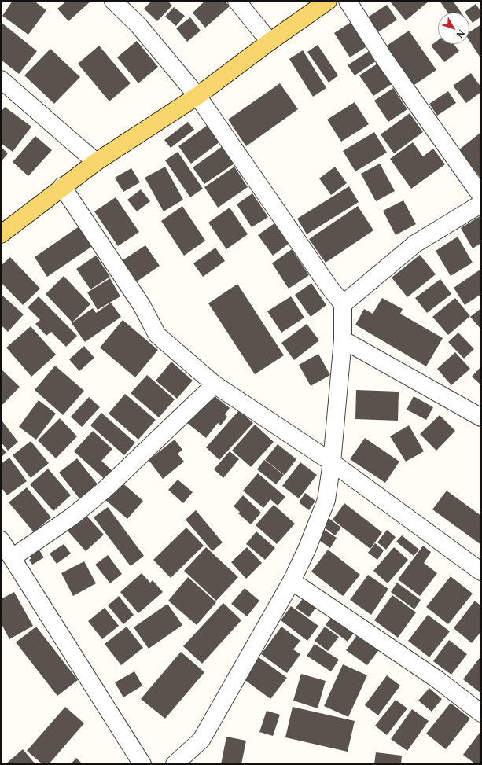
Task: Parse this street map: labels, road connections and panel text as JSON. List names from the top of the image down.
{
  "north": "bottom right"
}
